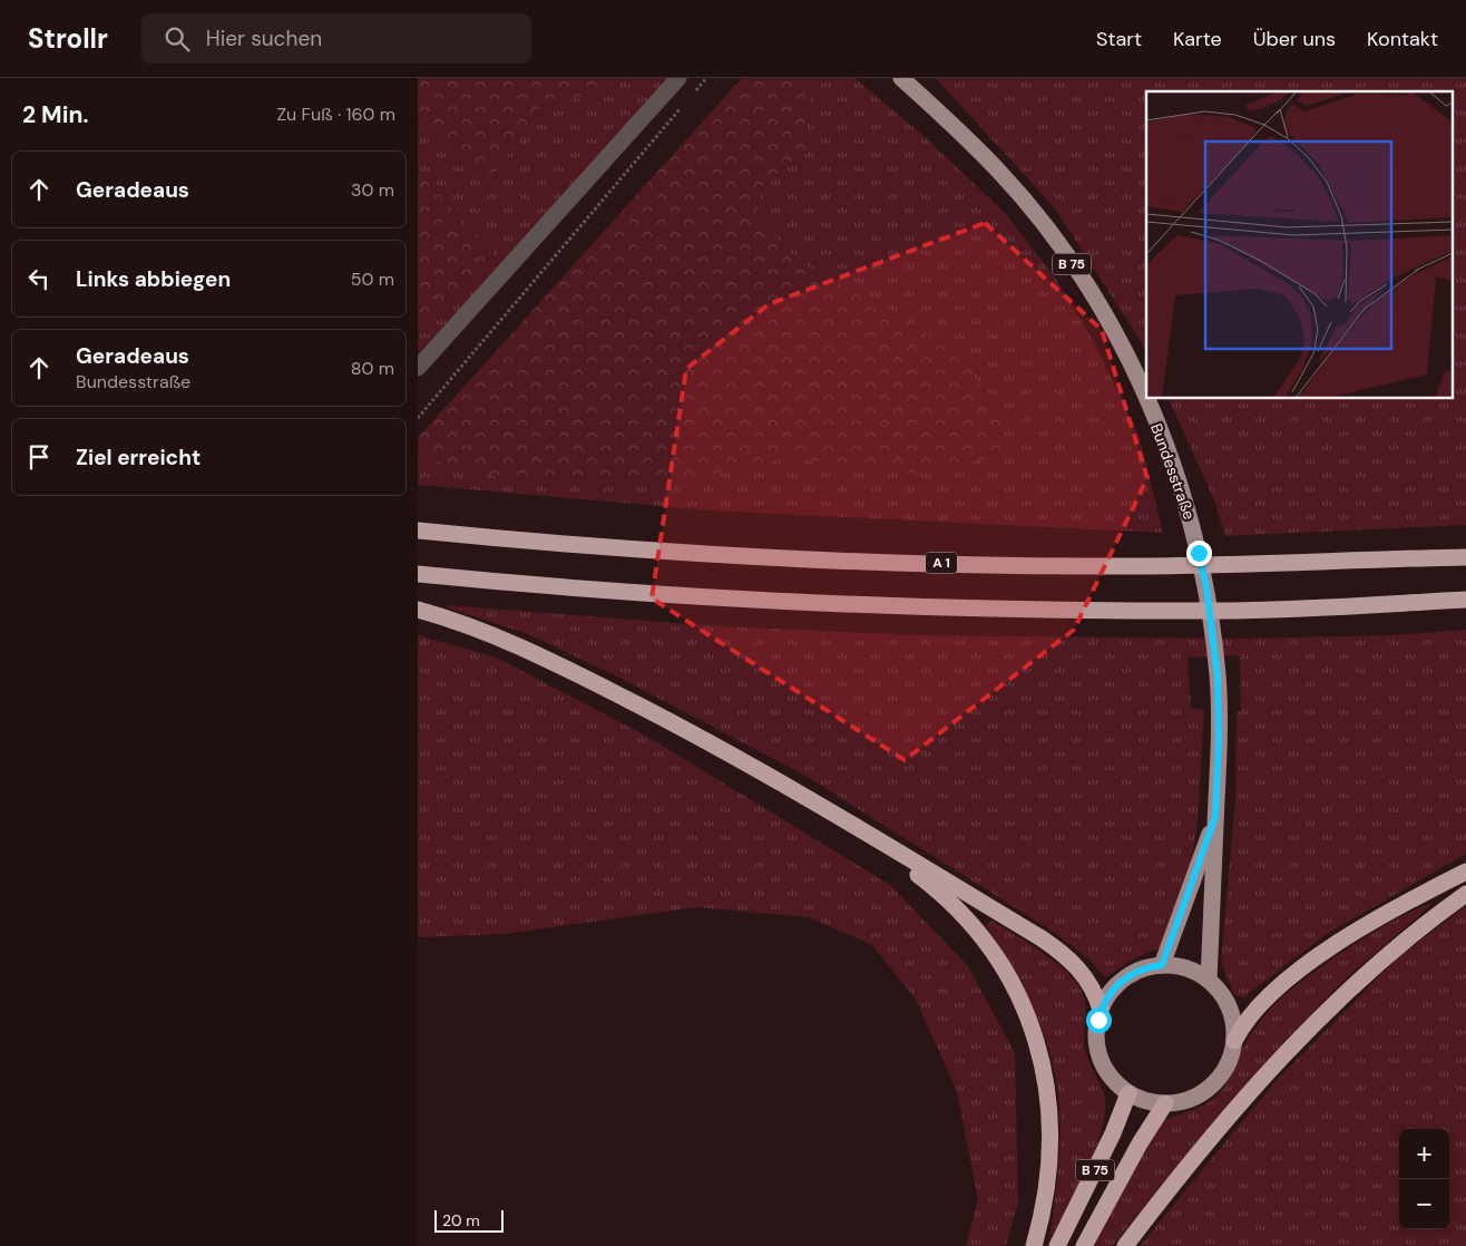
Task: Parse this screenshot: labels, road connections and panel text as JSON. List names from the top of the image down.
{
  "streets": {
    "highway": ["B 75", "A 1"],
    "main road": ["Bundesstraße"]
  },
  "crossings": [
    ["B 75", "Bundesstraße"]
  ],
  "scale_bar": "20 m",
  "page": {
    "header": "Strollr",
    "search": "Hier suchen",
    "nav": [
      "Start",
      "Karte",
      "Über uns",
      "Kontakt"
    ],
    "heading": ["2 Min.", "Zu Fuß · 160 m"],
    "list": [
      ["Geradeaus", "30 m"],
      ["Links abbiegen", "50 m"],
      ["Geradeaus", "Bundesstraße", "80 m"],
      "Ziel erreicht"
    ],
    "map_buttons": ["+", "−"],
    "scale": "20 m"
  }
}
